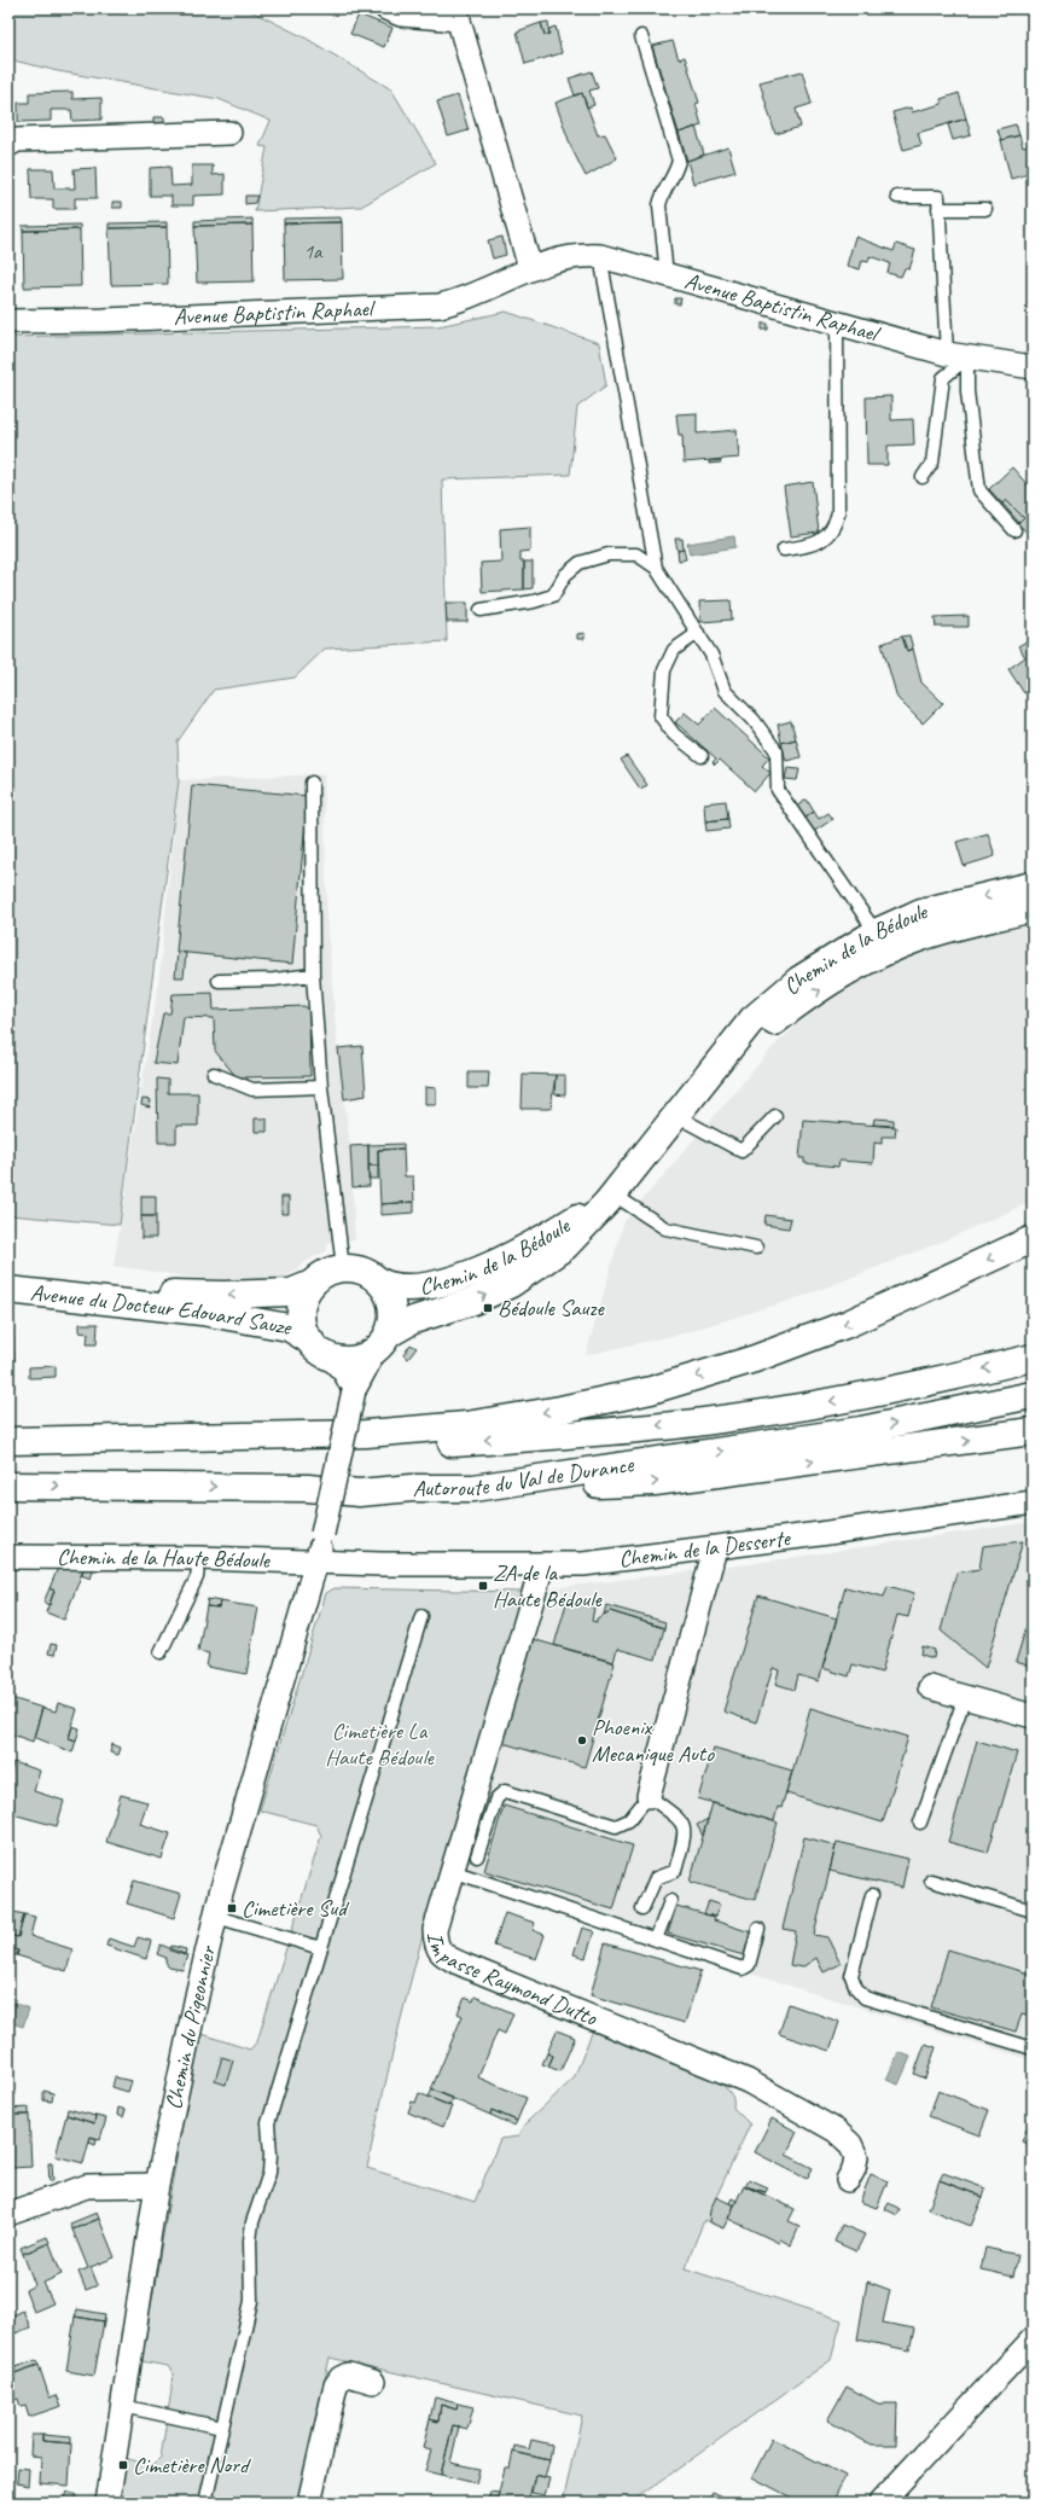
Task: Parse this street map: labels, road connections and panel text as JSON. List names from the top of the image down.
{
  "streets": {
    "main road": ["Chemin de la Bédoule", "Avenue du Docteur Edouard Sauze", "Autoroute du Val de Durance"],
    "street": [
      "Avenue Baptistin Raphael",
      "Chemin de la Desserte",
      "Chemin de la Haute Bédoule",
      "Impasse Raymond Dutto",
      "Chemin du Pigeonnier"
    ]
  },
  "crossings": [
    ["Chemin de la Bédoule", "Avenue du Docteur Edouard Sauze"],
    ["Chemin de la Bédoule", "Chemin du Pigeonnier"],
    ["Avenue du Docteur Edouard Sauze", "Chemin du Pigeonnier"],
    ["Chemin de la Desserte", "Chemin de la Haute Bédoule"],
    ["Chemin de la Desserte", "Impasse Raymond Dutto"],
    ["Chemin de la Desserte", "Chemin du Pigeonnier"],
    ["Chemin de la Haute Bédoule", "Chemin du Pigeonnier"]
  ],
  "parks": ["Cimetière La Haute Bédoule"],
  "places": {
    "transit": [
      "Bédoule Sauze",
      "ZA de la Haute Bédoule",
      "Cimetière Sud",
      "Cimetière Nord"
    ],
    "other": ["Phoenix Mecanique Auto"]
  },
  "house_numbers": ["1a"]
}
